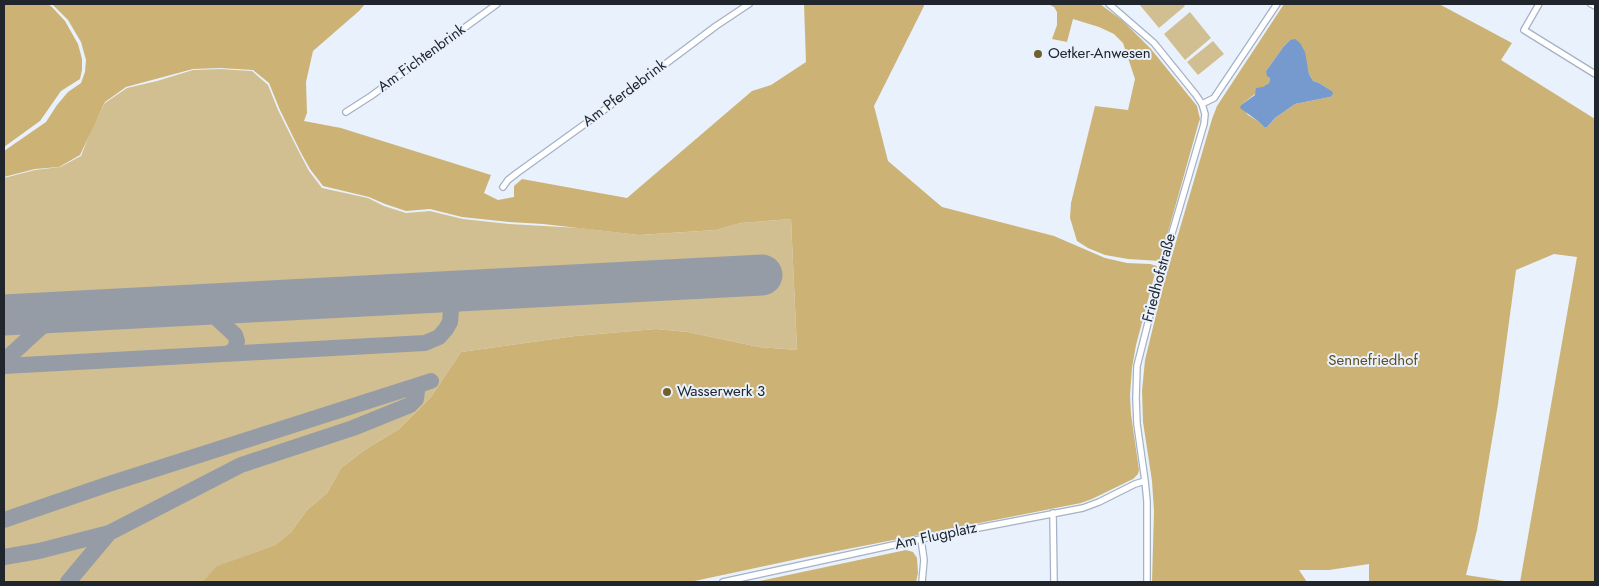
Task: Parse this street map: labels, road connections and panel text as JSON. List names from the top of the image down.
{
  "streets": {
    "street": [
      "Am Fichtenbrink",
      "Am Pferdebrink",
      "Friedhofstraße",
      "Am Flugplatz"
    ]
  },
  "crossings": [
    ["Friedhofstraße", "Am Flugplatz"]
  ],
  "parks": ["Sennefriedhof"],
  "places": ["Oetker-Anwesen", "Wasserwerk 3"]
}
